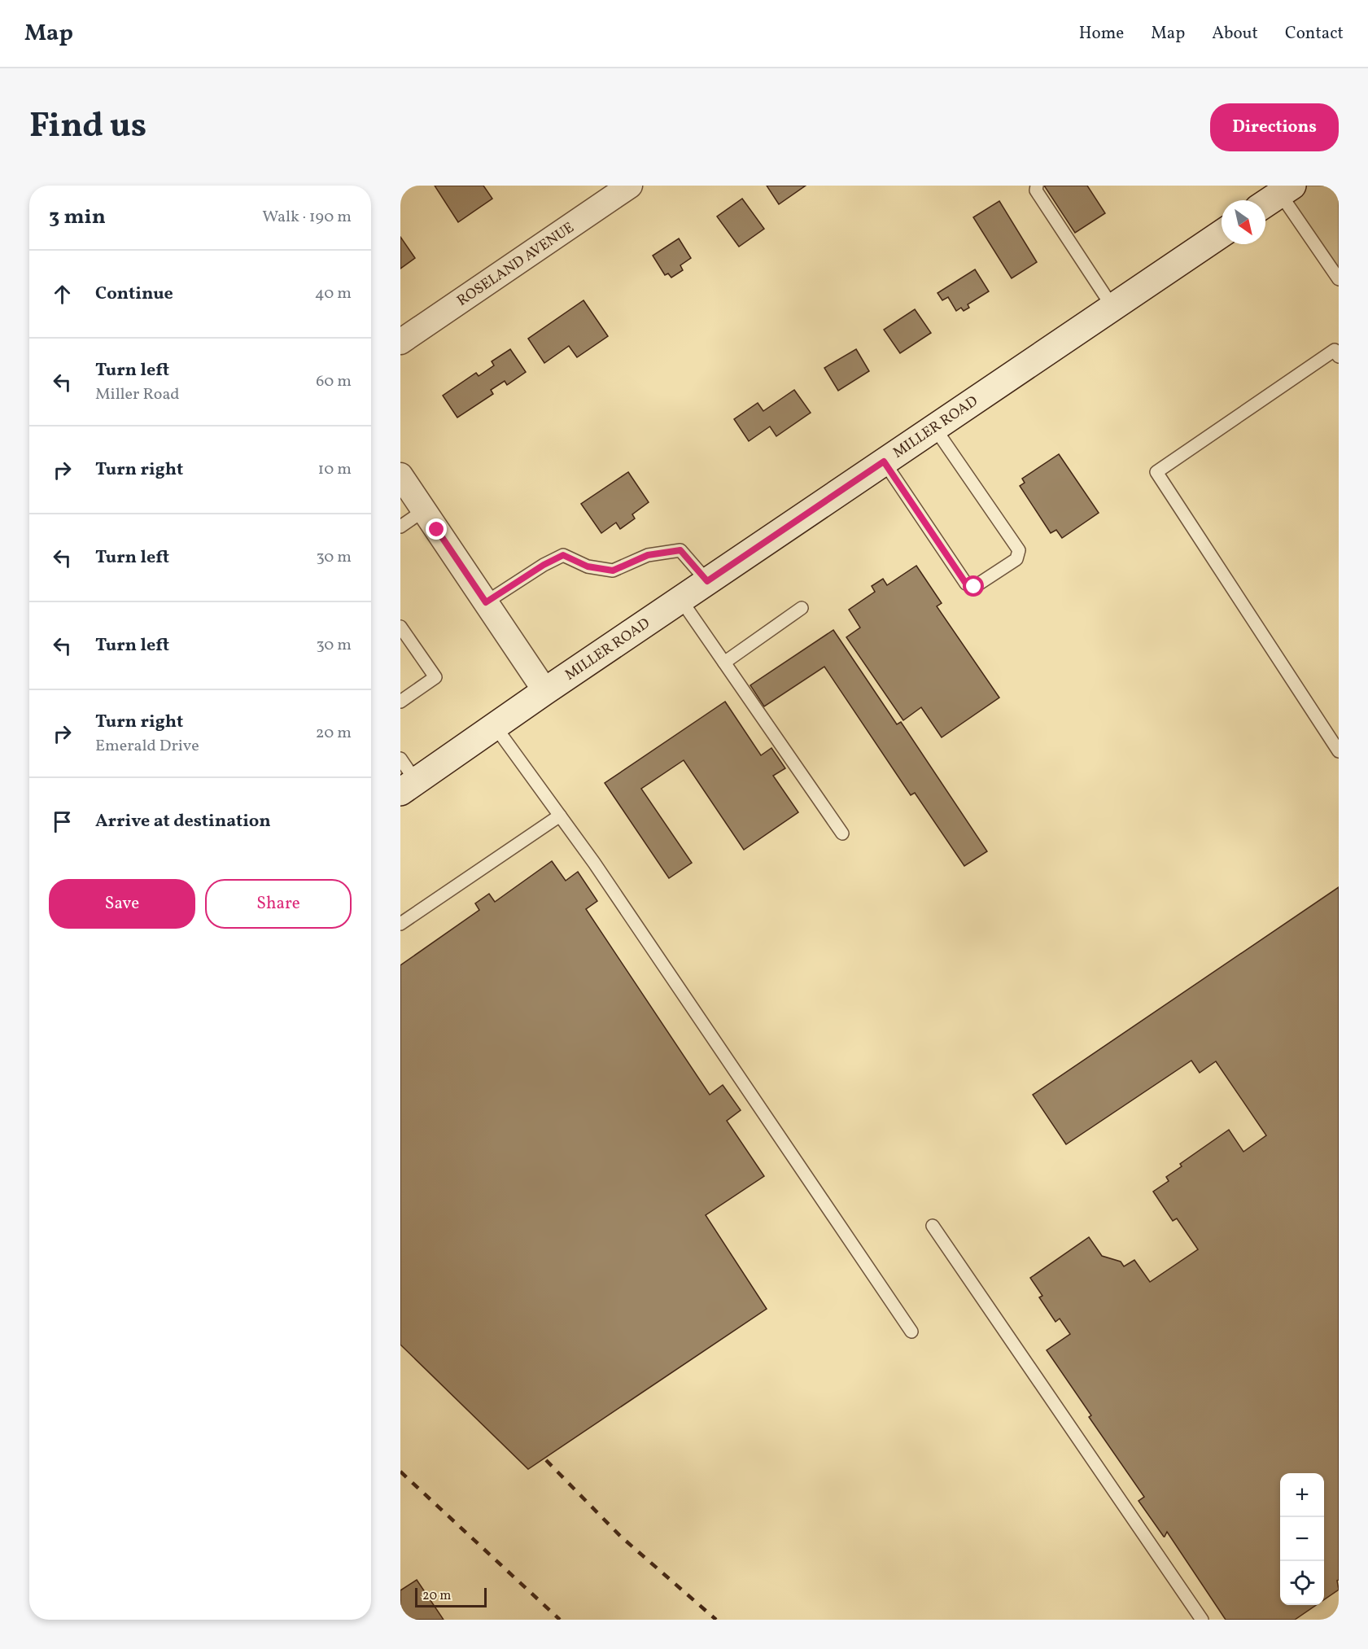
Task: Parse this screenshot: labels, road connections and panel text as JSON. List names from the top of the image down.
{
  "streets": {
    "street": ["ROSELAND AVENUE", "MILLER ROAD"]
  },
  "scale_bar": "20 m",
  "north": "bottom right",
  "page": {
    "header": "Map",
    "nav": [
      "Home",
      "Map",
      "About",
      "Contact"
    ],
    "title": "Find us",
    "buttons": [
      "Directions",
      ["Save", "Share"]
    ],
    "heading": ["3 min", "Walk · 190 m"],
    "list": [
      ["Continue", "40 m"],
      ["Turn left", "Miller Road", "60 m"],
      ["Turn right", "10 m"],
      ["Turn left", "30 m"],
      ["Turn left", "30 m"],
      ["Turn right", "Emerald Drive", "20 m"],
      "Arrive at destination"
    ],
    "map_buttons": ["+", "−"],
    "scale": "20 m"
  }
}
